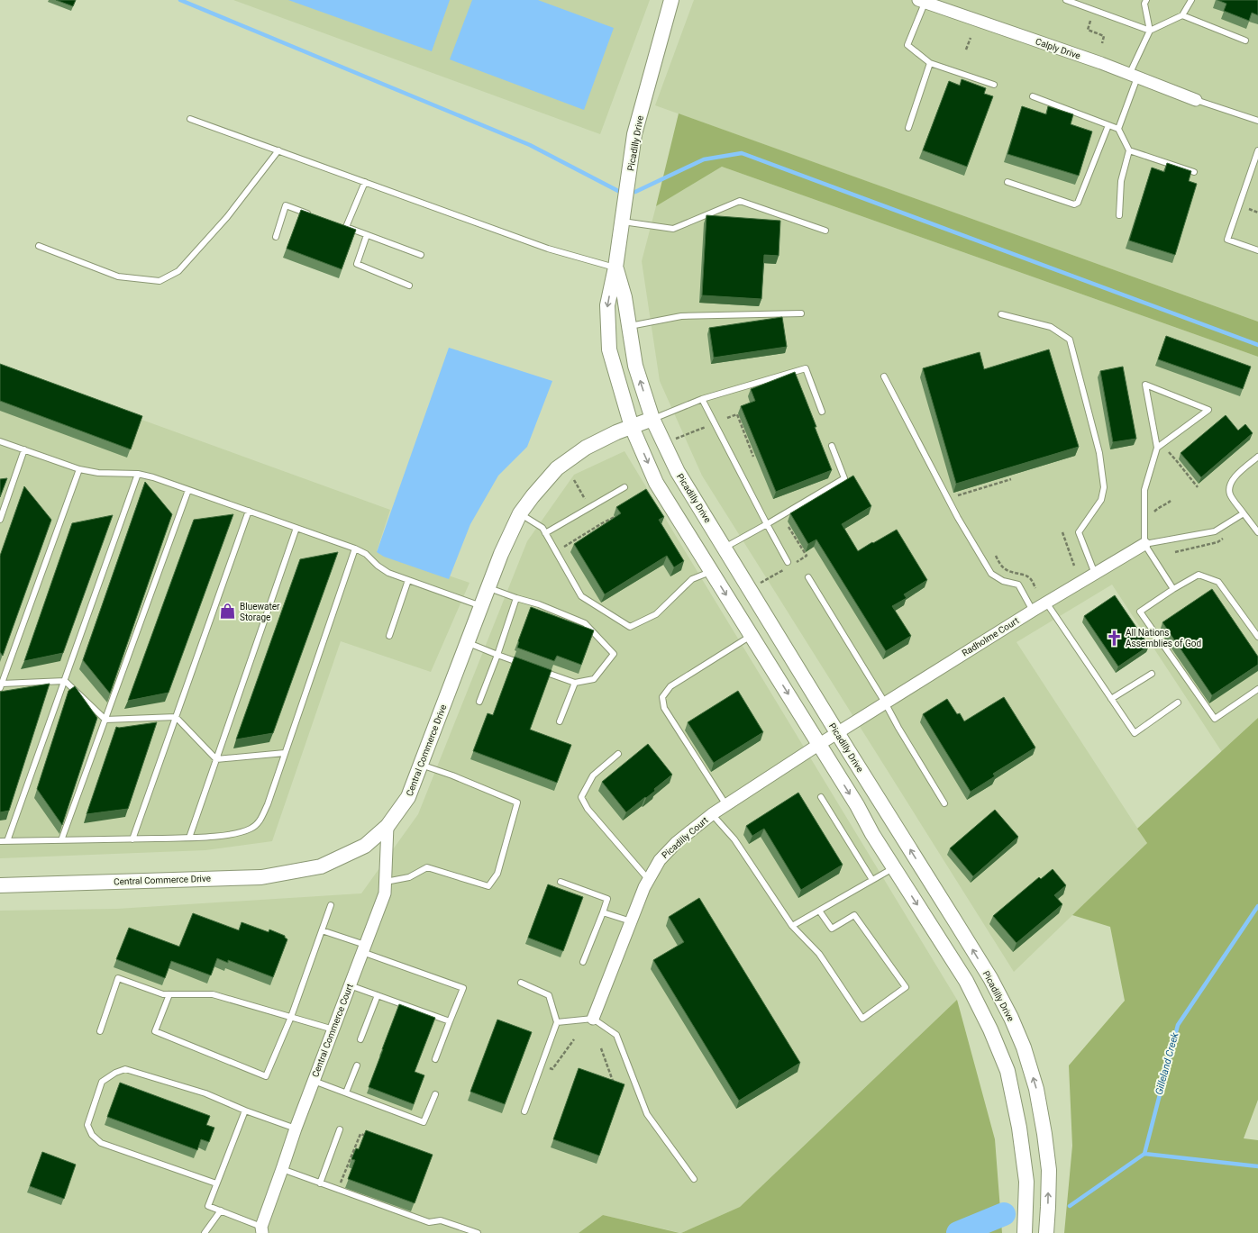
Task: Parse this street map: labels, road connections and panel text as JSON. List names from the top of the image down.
{
  "streets": {
    "street": [
      "Calply Drive",
      "Picadilly Drive",
      "Radholme Court",
      "Central Commerce Drive",
      "Picadilly Court",
      "Central Commerce Court"
    ]
  },
  "crossings": [
    ["Picadilly Drive", "Radholme Court"],
    ["Picadilly Drive", "Central Commerce Drive"],
    ["Picadilly Drive", "Picadilly Court"],
    ["Radholme Court", "Picadilly Court"],
    ["Central Commerce Drive", "Central Commerce Court"]
  ],
  "water": ["Gilleland Creek"],
  "places": {
    "shop": ["Bluewater Storage"],
    "church": ["All Nations Assemblies of God"]
  }
}
